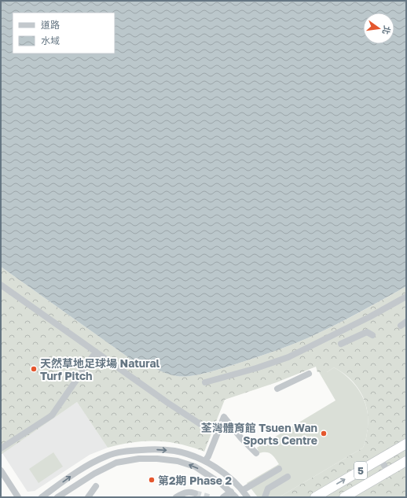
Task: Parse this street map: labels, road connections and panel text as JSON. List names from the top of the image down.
{
  "streets": {
    "highway": ["5"]
  },
  "places": ["天然草地足球場 Natural Turf Pitch", "荃灣體育館 Tsuen Wan Sports Centre", "第2期 Phase 2"],
  "legend": ["道路", "水域"],
  "north": "right"
}
